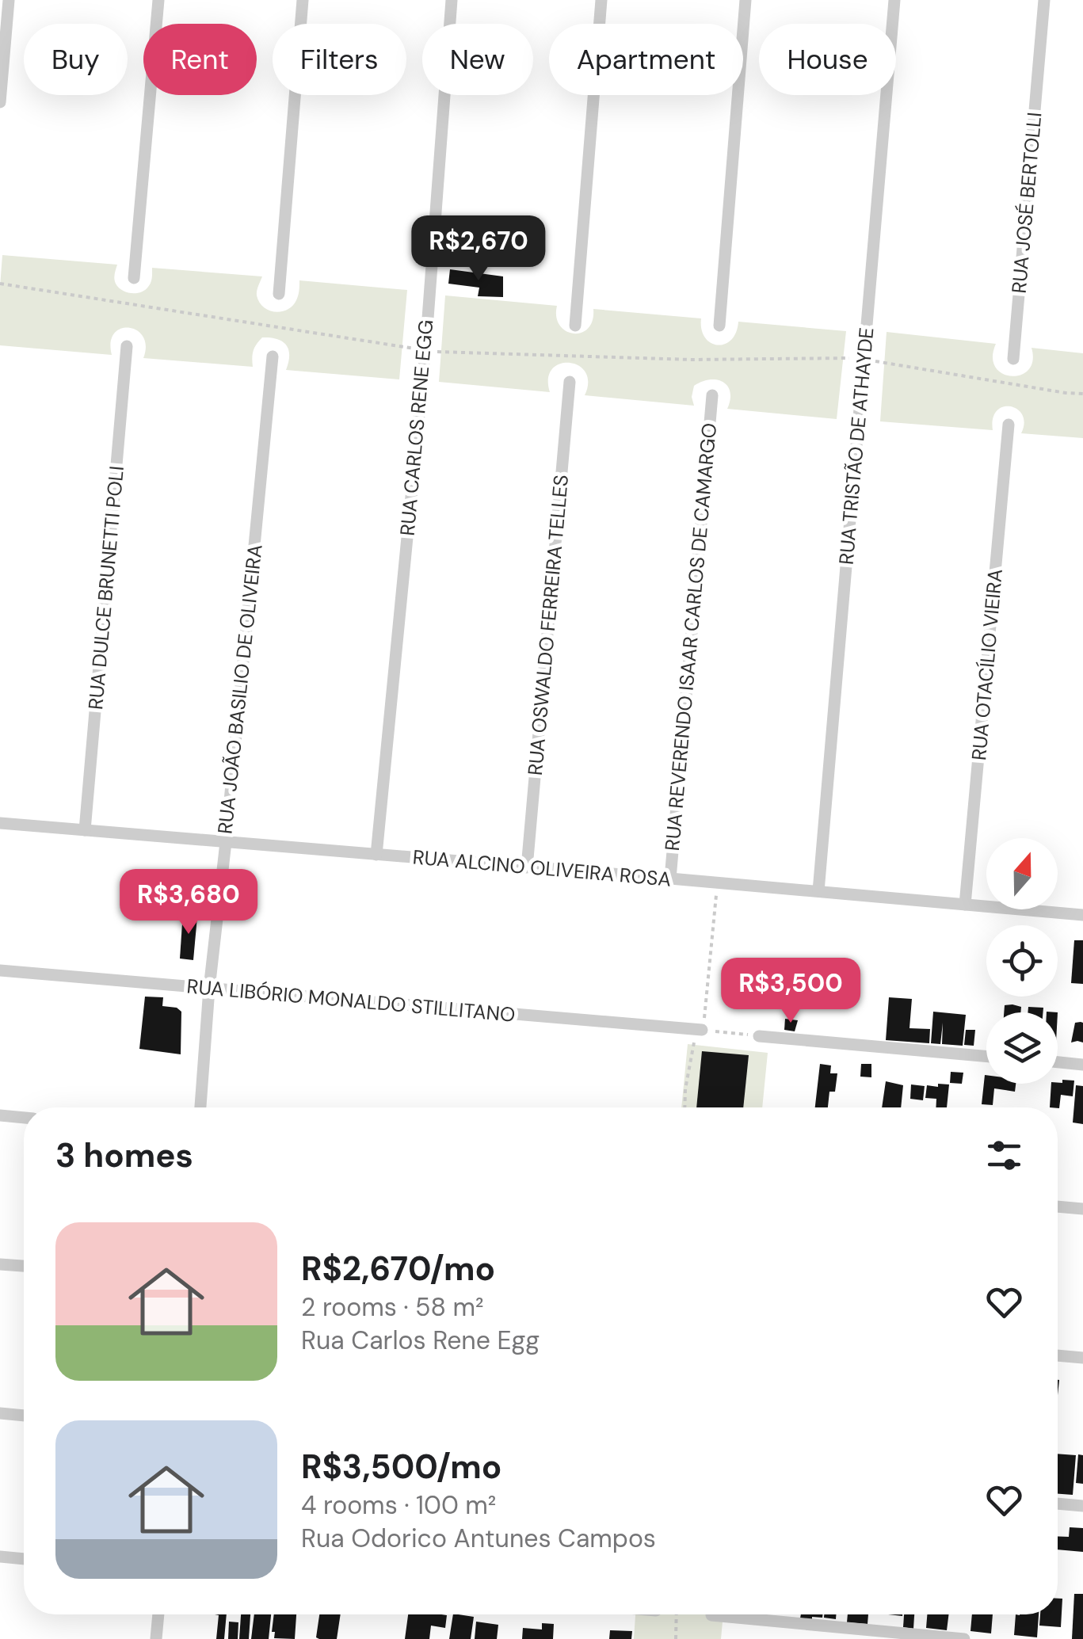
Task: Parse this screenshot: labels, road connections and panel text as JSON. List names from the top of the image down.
{
  "streets": {
    "street": [
      "RUA JOSÉ BERTOLLI",
      "RUA CARLOS RENE EGG",
      "RUA TRISTÃO DE ATHAYDE",
      "RUA DULCE BRUNETTI POLI",
      "RUA OSWALDO FERREIRA TELLES",
      "RUA REVERENDO ISAAR CARLOS DE CAMARGO",
      "RUA OTACÍLIO VIEIRA",
      "RUA JOÃO BASILIO DE OLIVEIRA",
      "RUA ALCINO OLIVEIRA ROSA",
      "RUA LIBÓRIO MONALDO STILLITANO"
    ]
  },
  "crossings": [
    ["RUA CARLOS RENE EGG", "RUA ALCINO OLIVEIRA ROSA"],
    ["RUA TRISTÃO DE ATHAYDE", "RUA ALCINO OLIVEIRA ROSA"],
    ["RUA DULCE BRUNETTI POLI", "RUA ALCINO OLIVEIRA ROSA"],
    ["RUA OSWALDO FERREIRA TELLES", "RUA ALCINO OLIVEIRA ROSA"],
    ["RUA REVERENDO ISAAR CARLOS DE CAMARGO", "RUA ALCINO OLIVEIRA ROSA"],
    ["RUA OTACÍLIO VIEIRA", "RUA ALCINO OLIVEIRA ROSA"],
    ["RUA JOÃO BASILIO DE OLIVEIRA", "RUA ALCINO OLIVEIRA ROSA"],
    ["RUA JOÃO BASILIO DE OLIVEIRA", "RUA LIBÓRIO MONALDO STILLITANO"]
  ],
  "north": "top",
  "page": {
    "chip": [
      "Buy",
      "Rent",
      "Filters",
      "New",
      "Apartment",
      "House"
    ],
    "price": ["R$2,670", "R$3,680", "R$3,500"],
    "heading": "3 homes",
    "list": [
      {
        "name": "R$2,670/mo",
        "note": "2 rooms · 58 m² · Rua Carlos Rene Egg"
      },
      {
        "name": "R$3,500/mo",
        "note": "4 rooms · 100 m² · Rua Odorico Antunes Campos"
      }
    ]
  }
}
